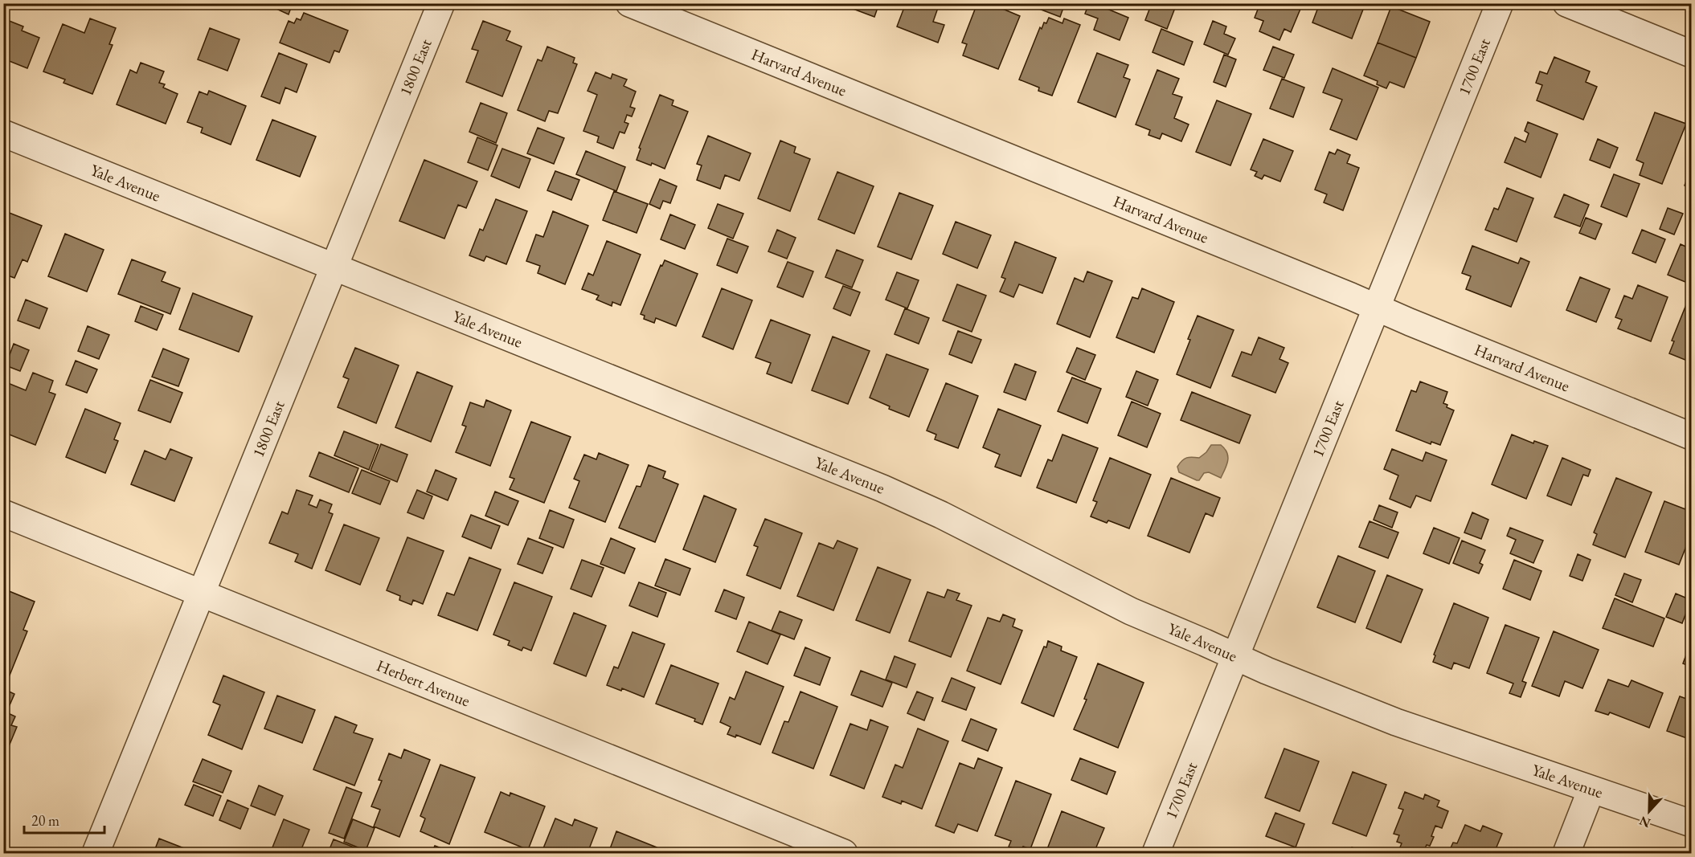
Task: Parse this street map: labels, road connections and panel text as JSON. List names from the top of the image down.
{
  "streets": {
    "street": [
      "1800 East",
      "1700 East",
      "Harvard Avenue",
      "Yale Avenue",
      "Herbert Avenue"
    ]
  },
  "crossings": [
    ["1800 East", "Yale Avenue"],
    ["1800 East", "Herbert Avenue"],
    ["1700 East", "Harvard Avenue"],
    ["1700 East", "Yale Avenue"]
  ],
  "scale_bar": "20 m",
  "north": "bottom"
}
